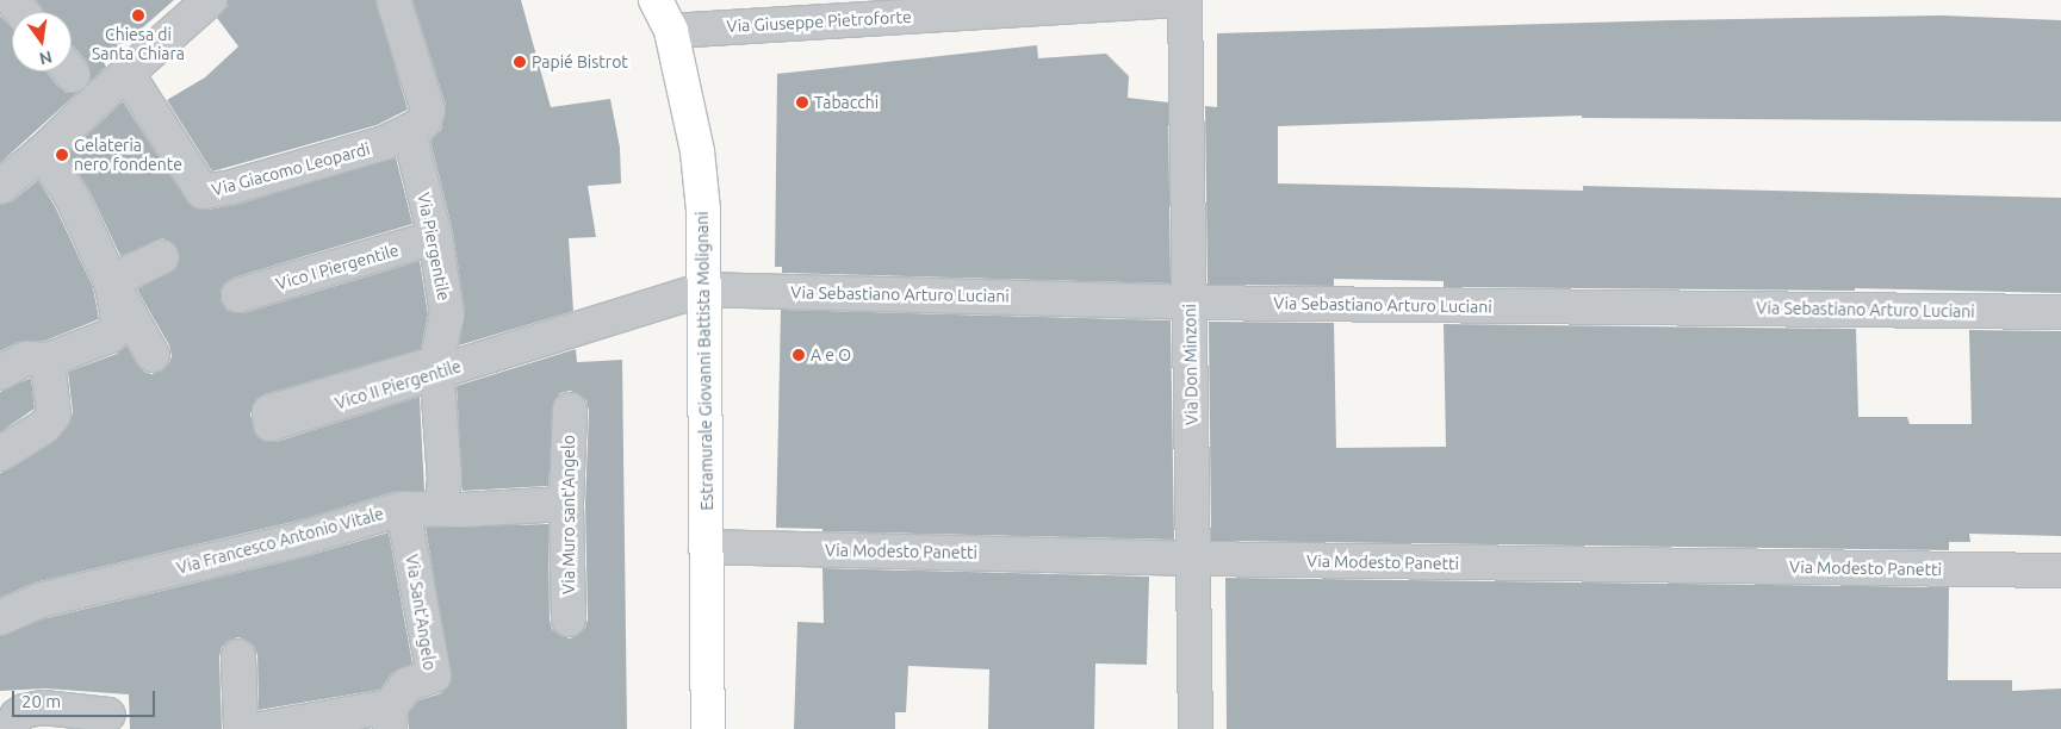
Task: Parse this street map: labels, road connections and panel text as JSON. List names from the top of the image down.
{
  "streets": {
    "street": [
      "Via Giuseppe Pietroforte",
      "Via Giacomo Leopardi",
      "Via Piergentile",
      "Vico I Piergentile",
      "Via Sebastiano Arturo Luciani",
      "Estramurale Giovanni Battista Molignani",
      "Via Don Minzoni",
      "Vico II Piergentile",
      "Via Muro sant'Angelo",
      "Via Francesco Antonio Vitale",
      "Via Modesto Panetti",
      "Via Sant'Angelo"
    ]
  },
  "crossings": [
    ["Via Giuseppe Pietroforte", "Estramurale Giovanni Battista Molignani"],
    ["Via Giacomo Leopardi", "Via Piergentile"],
    ["Via Piergentile", "Vico I Piergentile"],
    ["Via Piergentile", "Vico II Piergentile"],
    ["Via Piergentile", "Via Francesco Antonio Vitale"],
    ["Via Sebastiano Arturo Luciani", "Estramurale Giovanni Battista Molignani"],
    ["Via Sebastiano Arturo Luciani", "Via Don Minzoni"],
    ["Via Sebastiano Arturo Luciani", "Vico II Piergentile"],
    ["Estramurale Giovanni Battista Molignani", "Vico II Piergentile"],
    ["Estramurale Giovanni Battista Molignani", "Via Modesto Panetti"],
    ["Via Don Minzoni", "Via Modesto Panetti"],
    ["Via Muro sant'Angelo", "Via Francesco Antonio Vitale"],
    ["Via Francesco Antonio Vitale", "Via Sant'Angelo"]
  ],
  "places": [
    "Chiesa di Santa Chiara",
    "Papié Bistrot",
    "Tabacchi",
    "Gelateria nero fondente",
    "A e O"
  ],
  "scale_bar": "20 m",
  "north": "bottom"
}
